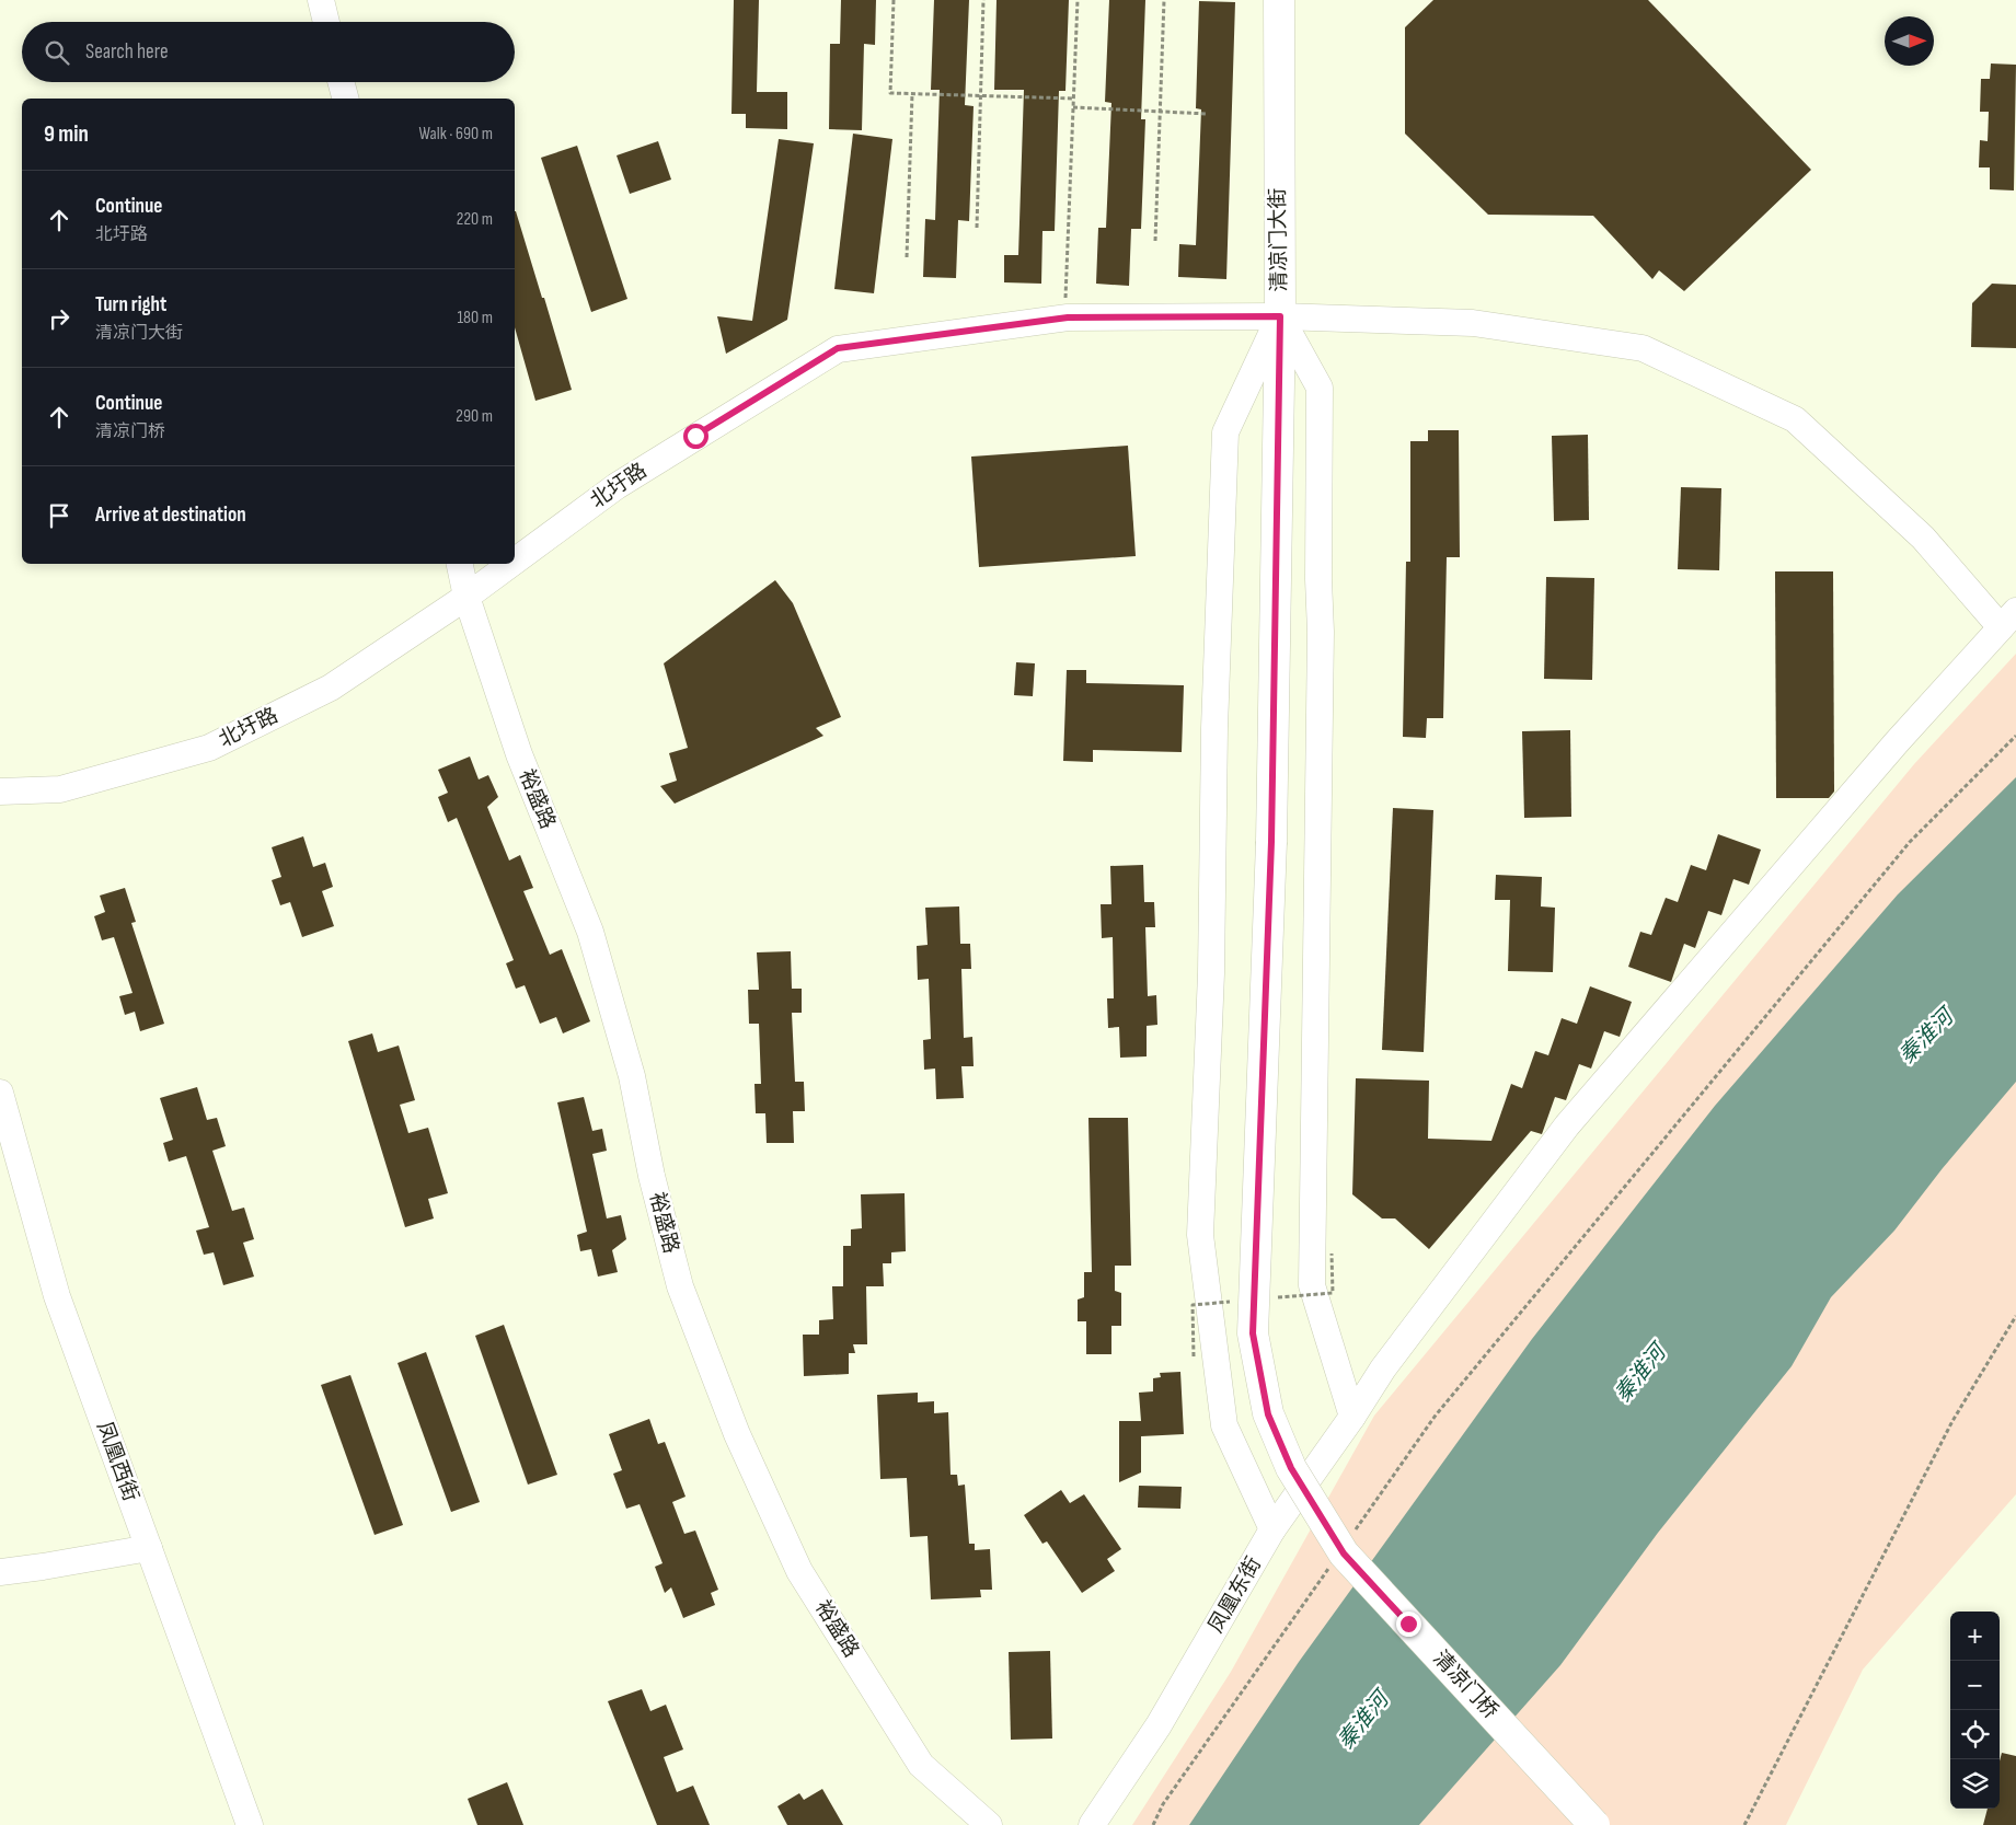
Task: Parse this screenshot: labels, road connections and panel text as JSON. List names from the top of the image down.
{
  "streets": {
    "main road": ["清凉门大街", "清凉门桥"],
    "street": [
      "北圩路",
      "裕盛路",
      "凤凰西街",
      "凤凰东街"
    ]
  },
  "crossings": [
    ["清凉门大街", "北圩路"],
    ["清凉门大街", "清凉门桥"],
    ["北圩路", "裕盛路"],
    ["北圩路", "凤凰东街"]
  ],
  "water": ["秦淮河"],
  "north": "right",
  "page": {
    "search": "Search here",
    "heading": ["9 min", "Walk · 690 m"],
    "list": [
      ["Continue", "北圩路", "220 m"],
      ["Turn right", "清凉门大街", "180 m"],
      ["Continue", "清凉门桥", "290 m"],
      "Arrive at destination"
    ],
    "map_buttons": ["+", "−"]
  }
}
